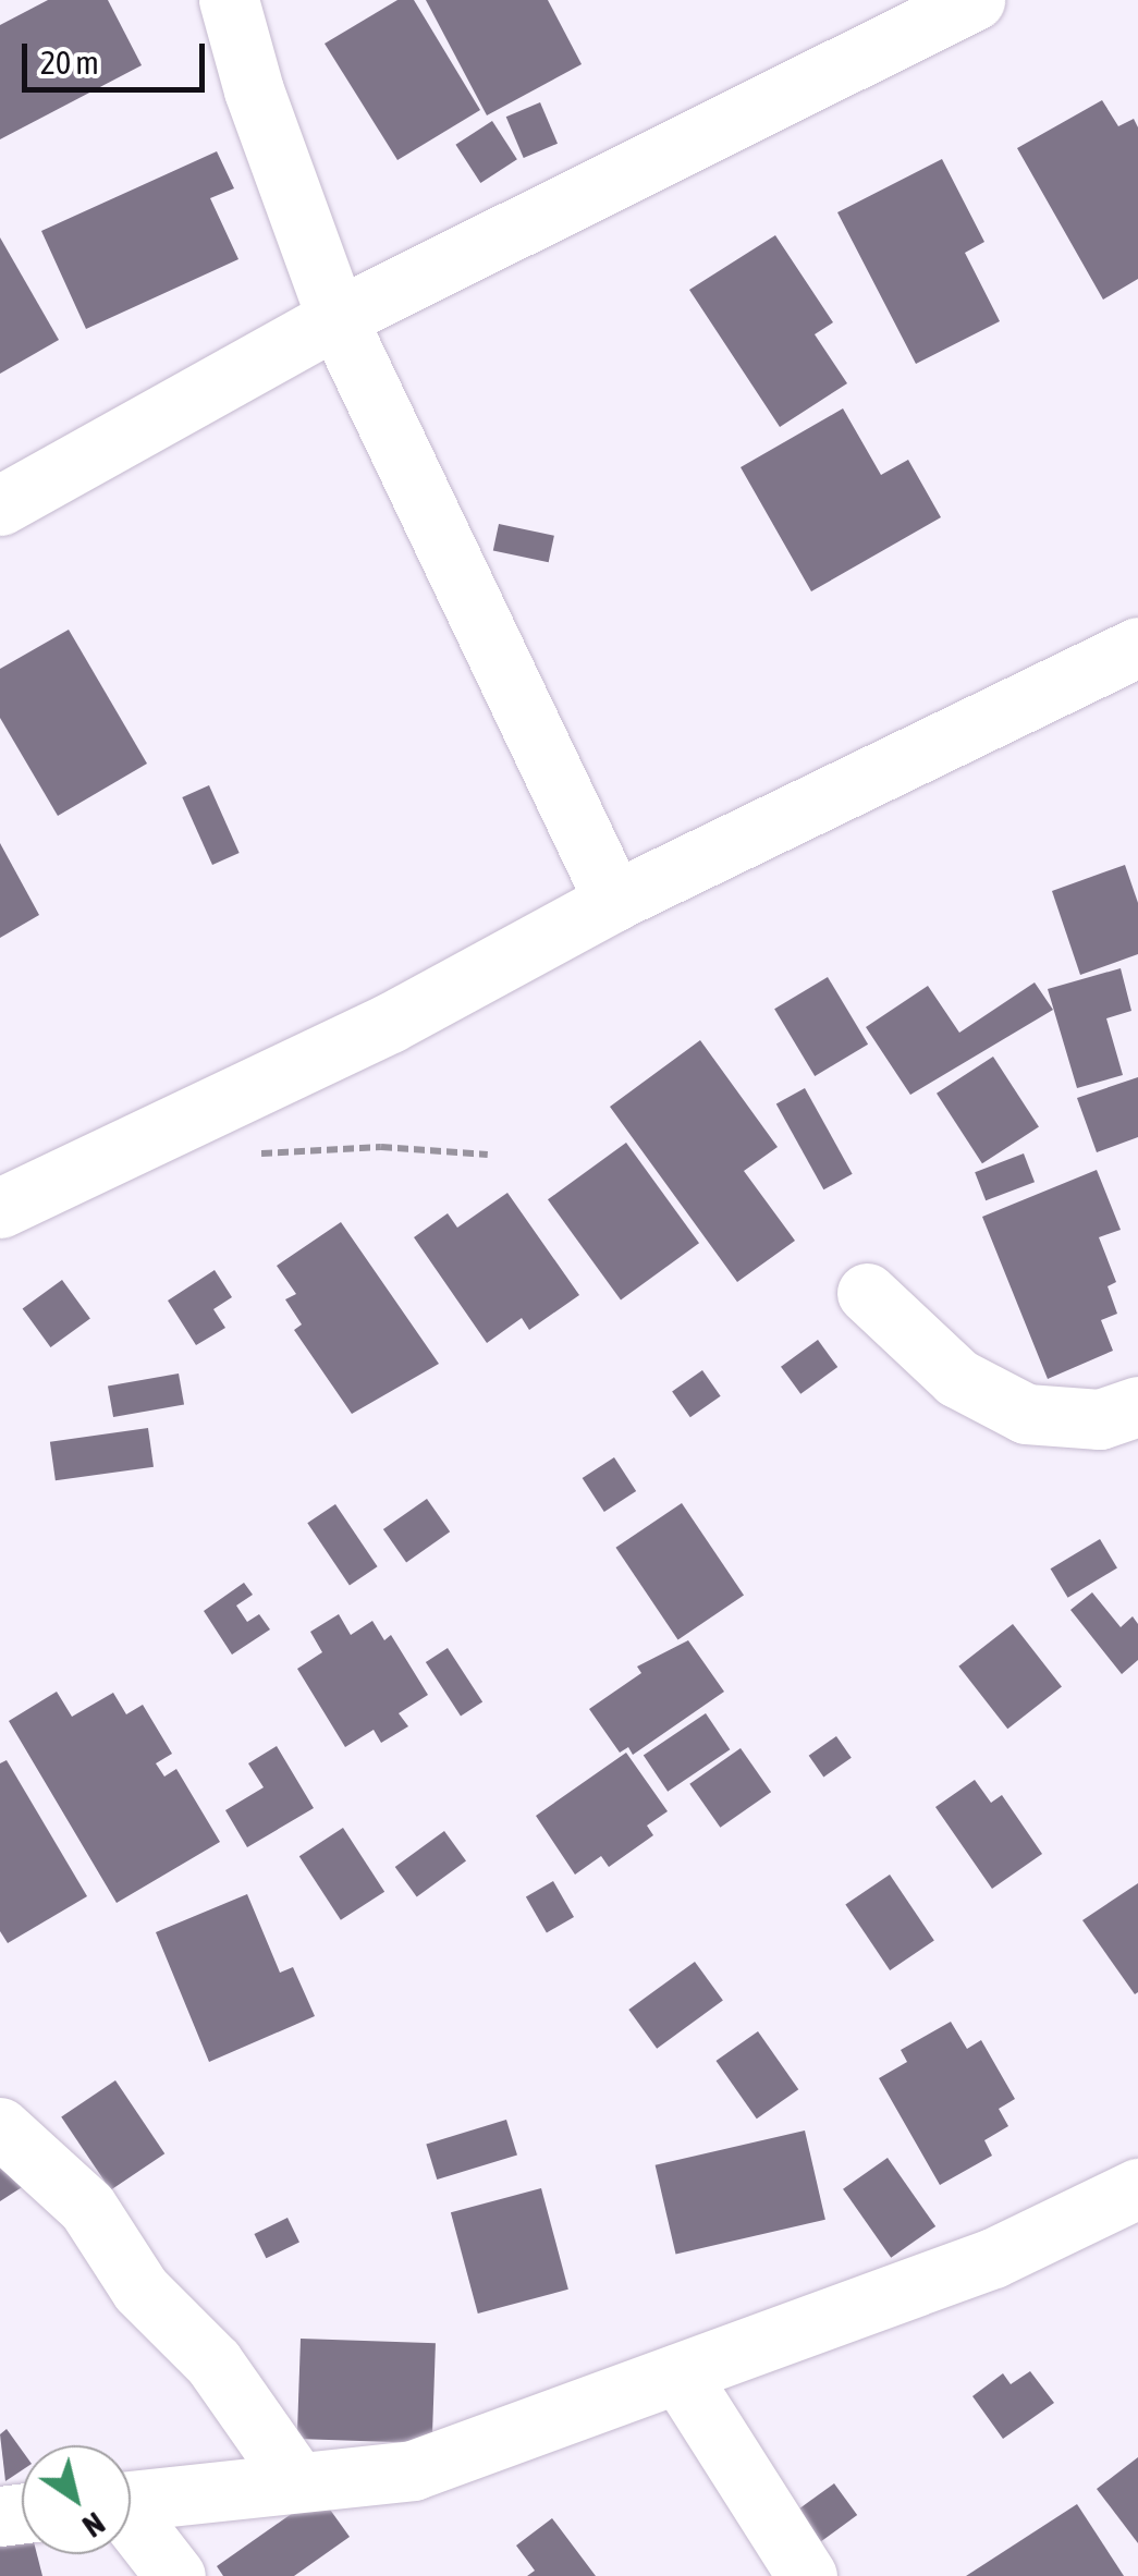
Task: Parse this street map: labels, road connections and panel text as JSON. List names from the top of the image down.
{
  "scale_bar": "20 m",
  "north": "bottom right"
}
